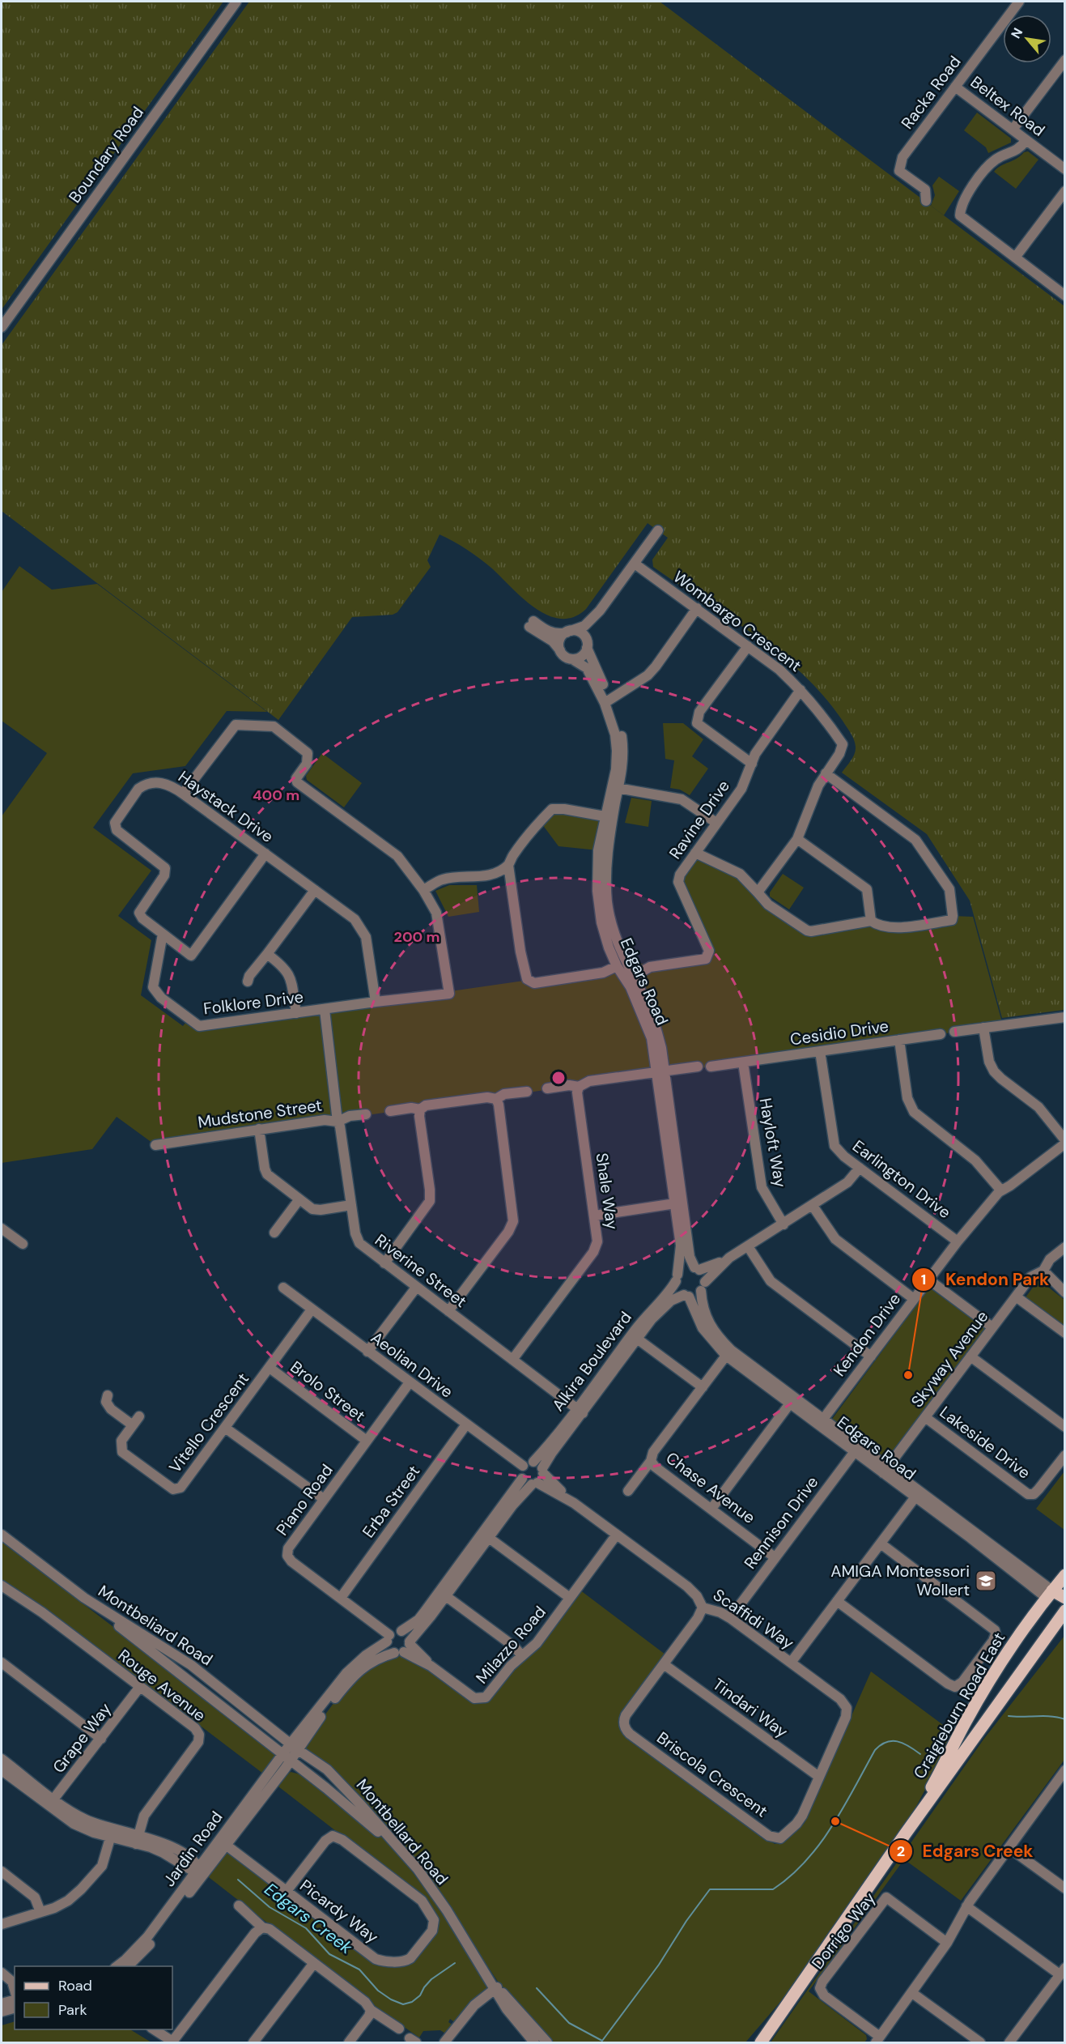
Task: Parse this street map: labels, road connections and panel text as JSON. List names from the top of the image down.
{
  "streets": {
    "main road": ["Edgars Road", "Craigieburn Road East"],
    "street": [
      "Racka Road",
      "Beltex Road",
      "Boundary Road",
      "Wombargo Crescent",
      "Haystack Drive",
      "Ravine Drive",
      "Folklore Drive",
      "Cesidio Drive",
      "Mudstone Street",
      "Hayloft Way",
      "Earlington Drive",
      "Shale Way",
      "Riverine Street",
      "Kendon Drive",
      "Skyway Avenue",
      "Alkira Boulevard",
      "Aeolian Drive",
      "Brolo Street",
      "Vitello Crescent",
      "Lakeside Drive",
      "Chase Avenue",
      "Piano Road",
      "Erba Street",
      "Rennison Drive",
      "Scaffidi Way",
      "Montbeliard Road",
      "Milazzo Road",
      "Rouge Avenue",
      "Tindari Way",
      "Grape Way",
      "Briscola Crescent",
      "Montbellard Road",
      "Jardin Road",
      "Picardy Way",
      "Dorrigo Way"
    ]
  },
  "crossings": [
    ["Racka Road", "Beltex Road"],
    ["Wombargo Crescent", "Ravine Drive"],
    ["Haystack Drive", "Folklore Drive"],
    ["Ravine Drive", "Edgars Road"],
    ["Edgars Road", "Kendon Drive"],
    ["Edgars Road", "Skyway Avenue"],
    ["Edgars Road", "Alkira Boulevard"],
    ["Edgars Road", "Chase Avenue"],
    ["Edgars Road", "Rennison Drive"],
    ["Edgars Road", "Craigieburn Road East"],
    ["Folklore Drive", "Riverine Street"],
    ["Cesidio Drive", "Hayloft Way"],
    ["Cesidio Drive", "Earlington Drive"],
    ["Cesidio Drive", "Kendon Drive"],
    ["Mudstone Street", "Riverine Street"],
    ["Earlington Drive", "Kendon Drive"],
    ["Shale Way", "Riverine Street"],
    ["Riverine Street", "Alkira Boulevard"],
    ["Skyway Avenue", "Lakeside Drive"],
    ["Alkira Boulevard", "Aeolian Drive"],
    ["Alkira Boulevard", "Scaffidi Way"],
    ["Aeolian Drive", "Vitello Crescent"],
    ["Aeolian Drive", "Piano Road"],
    ["Aeolian Drive", "Erba Street"],
    ["Aeolian Drive", "Scaffidi Way"],
    ["Brolo Street", "Vitello Crescent"],
    ["Brolo Street", "Piano Road"],
    ["Chase Avenue", "Rennison Drive"],
    ["Piano Road", "Erba Street"],
    ["Rennison Drive", "Scaffidi Way"],
    ["Scaffidi Way", "Milazzo Road"],
    ["Scaffidi Way", "Briscola Crescent"],
    ["Montbeliard Road", "Montbellard Road"],
    ["Montbeliard Road", "Jardin Road"],
    ["Rouge Avenue", "Grape Way"],
    ["Tindari Way", "Briscola Crescent"],
    ["Montbellard Road", "Jardin Road"],
    ["Jardin Road", "Picardy Way"]
  ],
  "water": ["Edgars Creek"],
  "places": {
    "other": ["Kendon Park", "Edgars Creek"],
    "school or university": ["AMIGA Montessori Wollert"]
  },
  "legend": ["Road", "Park"],
  "north": "top left",
  "rings": ["400 m", "200 m"]
}
